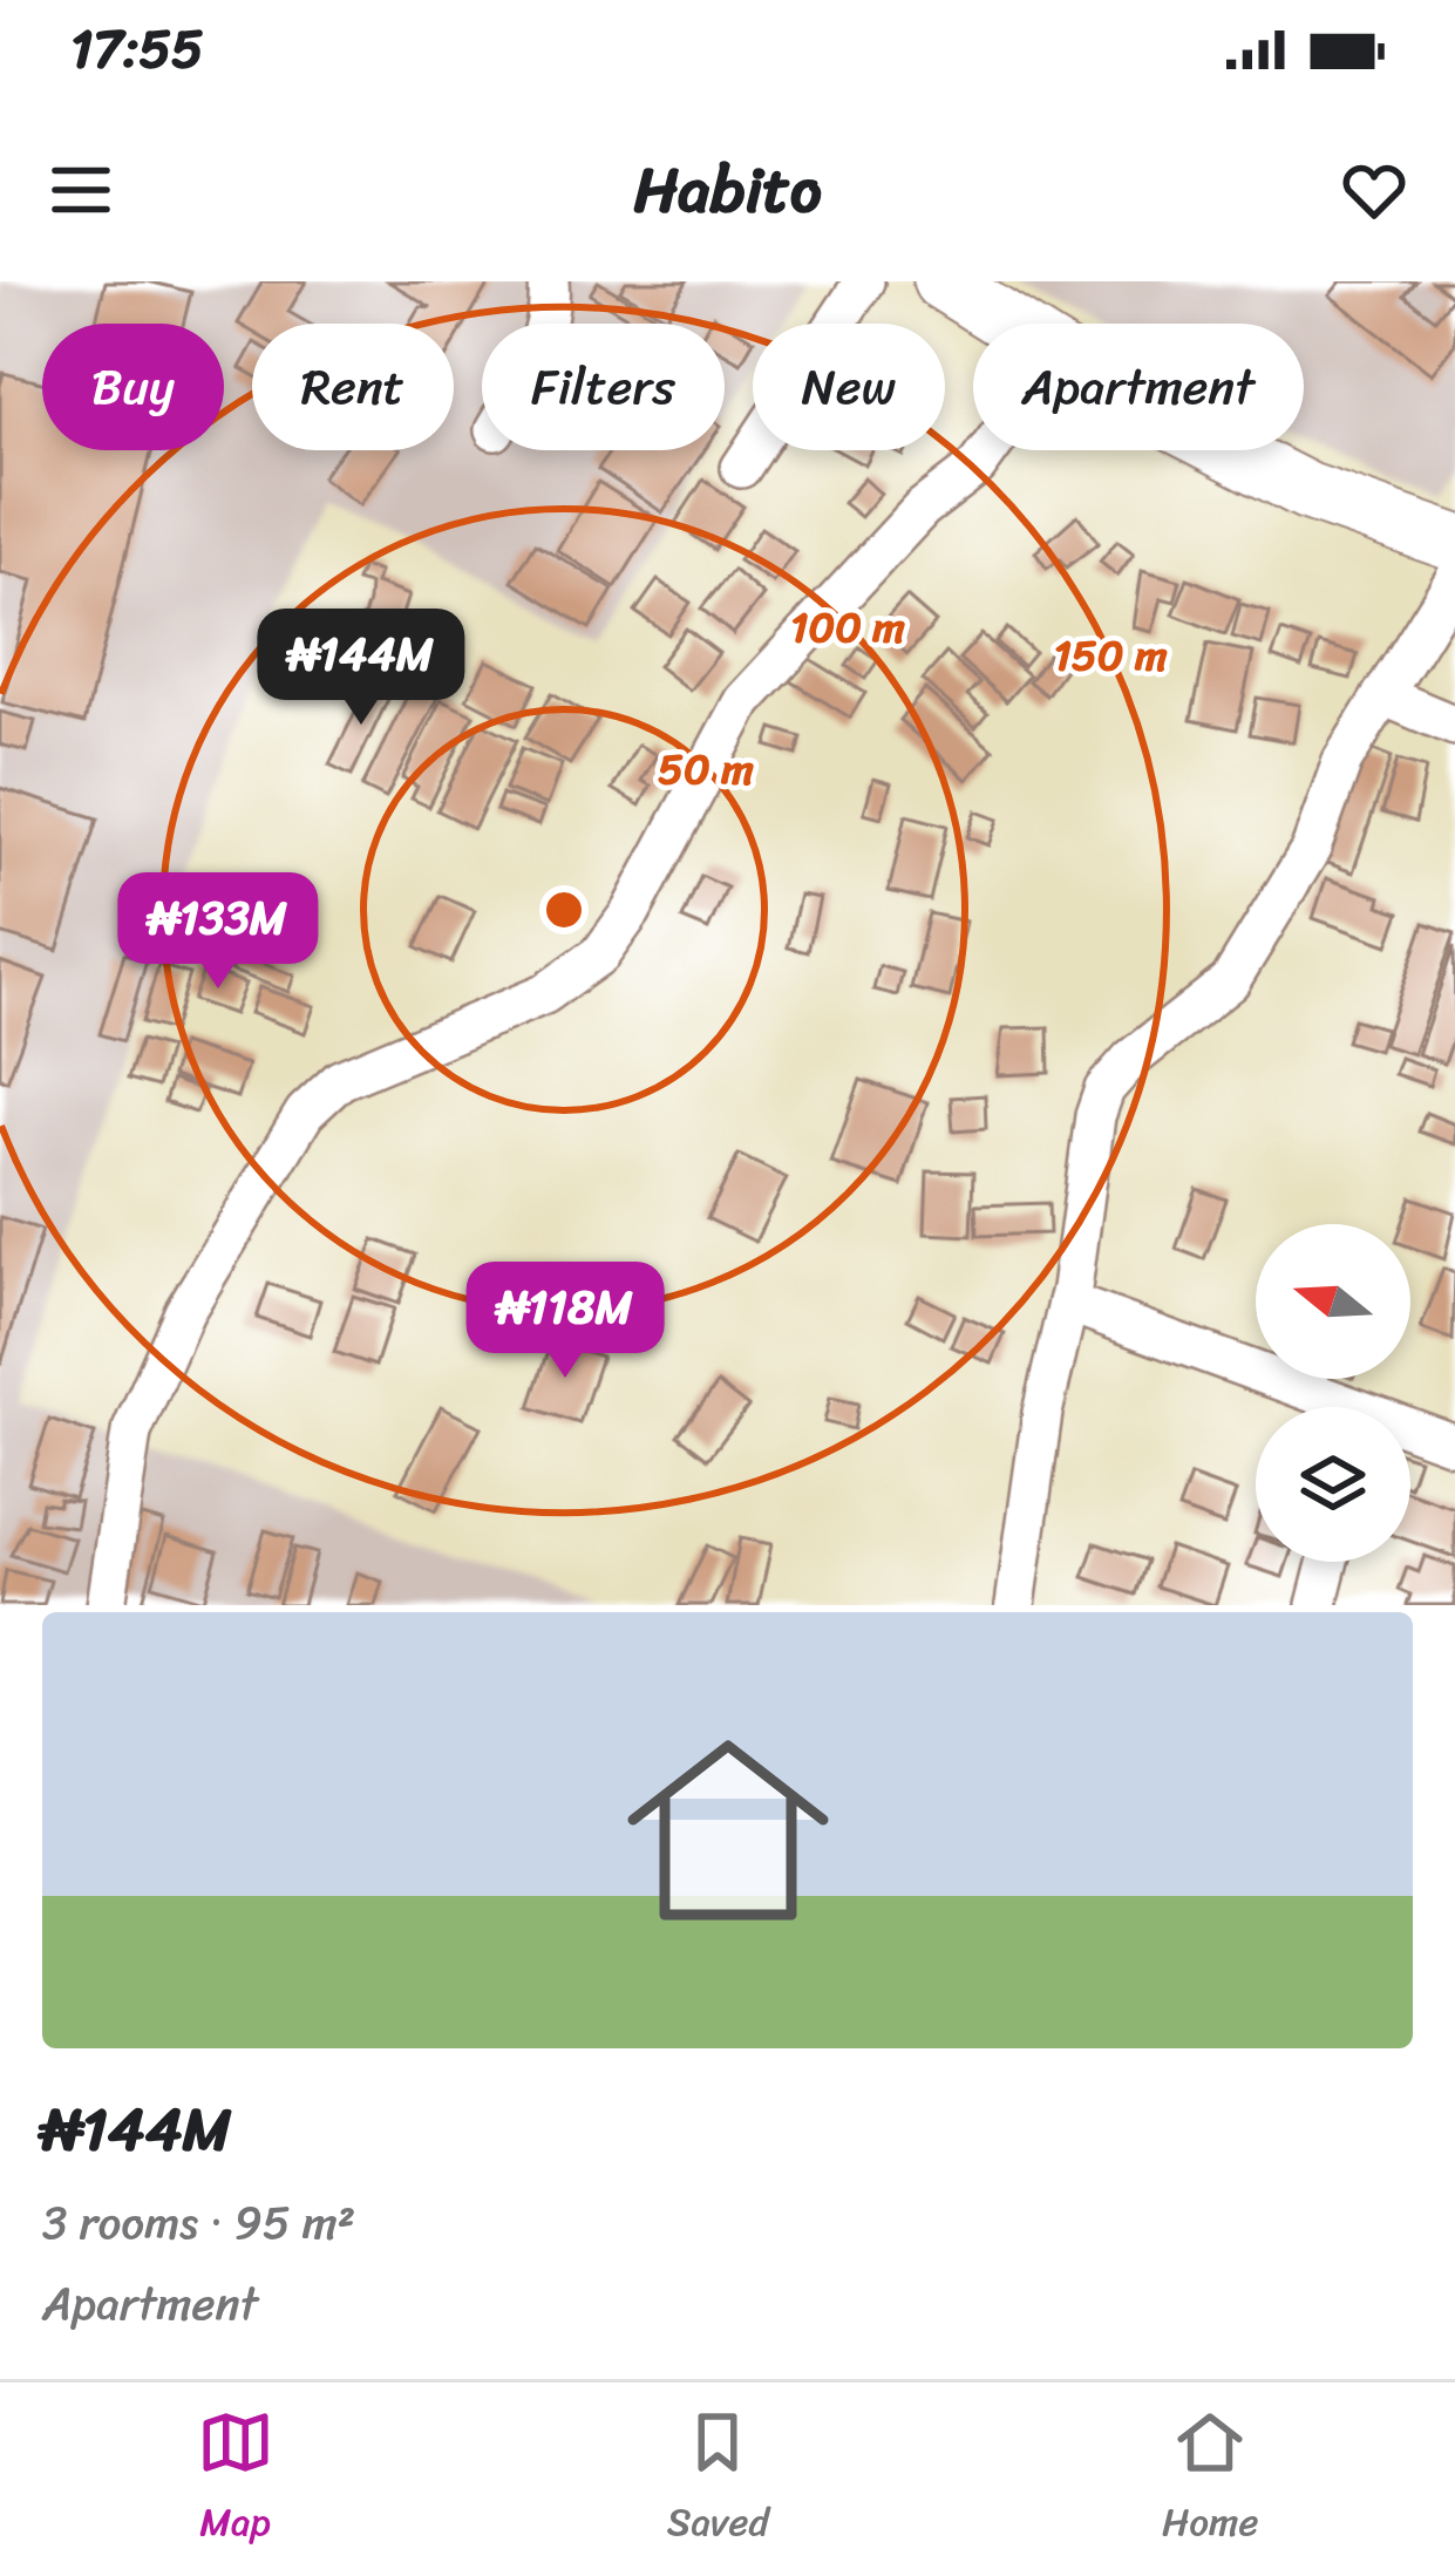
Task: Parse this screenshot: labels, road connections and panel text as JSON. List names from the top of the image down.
{
  "north": "left",
  "page": {
    "status": "17:55",
    "header": "Habito",
    "chip": [
      "Buy",
      "Rent",
      "Filters",
      "New",
      "Apartment"
    ],
    "price": ["₦144M", "₦133M", "₦118M"],
    "list": [
      {
        "name": "₦144M",
        "note": "3 rooms · 95 m² · Apartment"
      }
    ],
    "tabs": ["Map", "Saved", "Home"]
  },
  "rings": ["100 m", "150 m", "50 m"]
}
